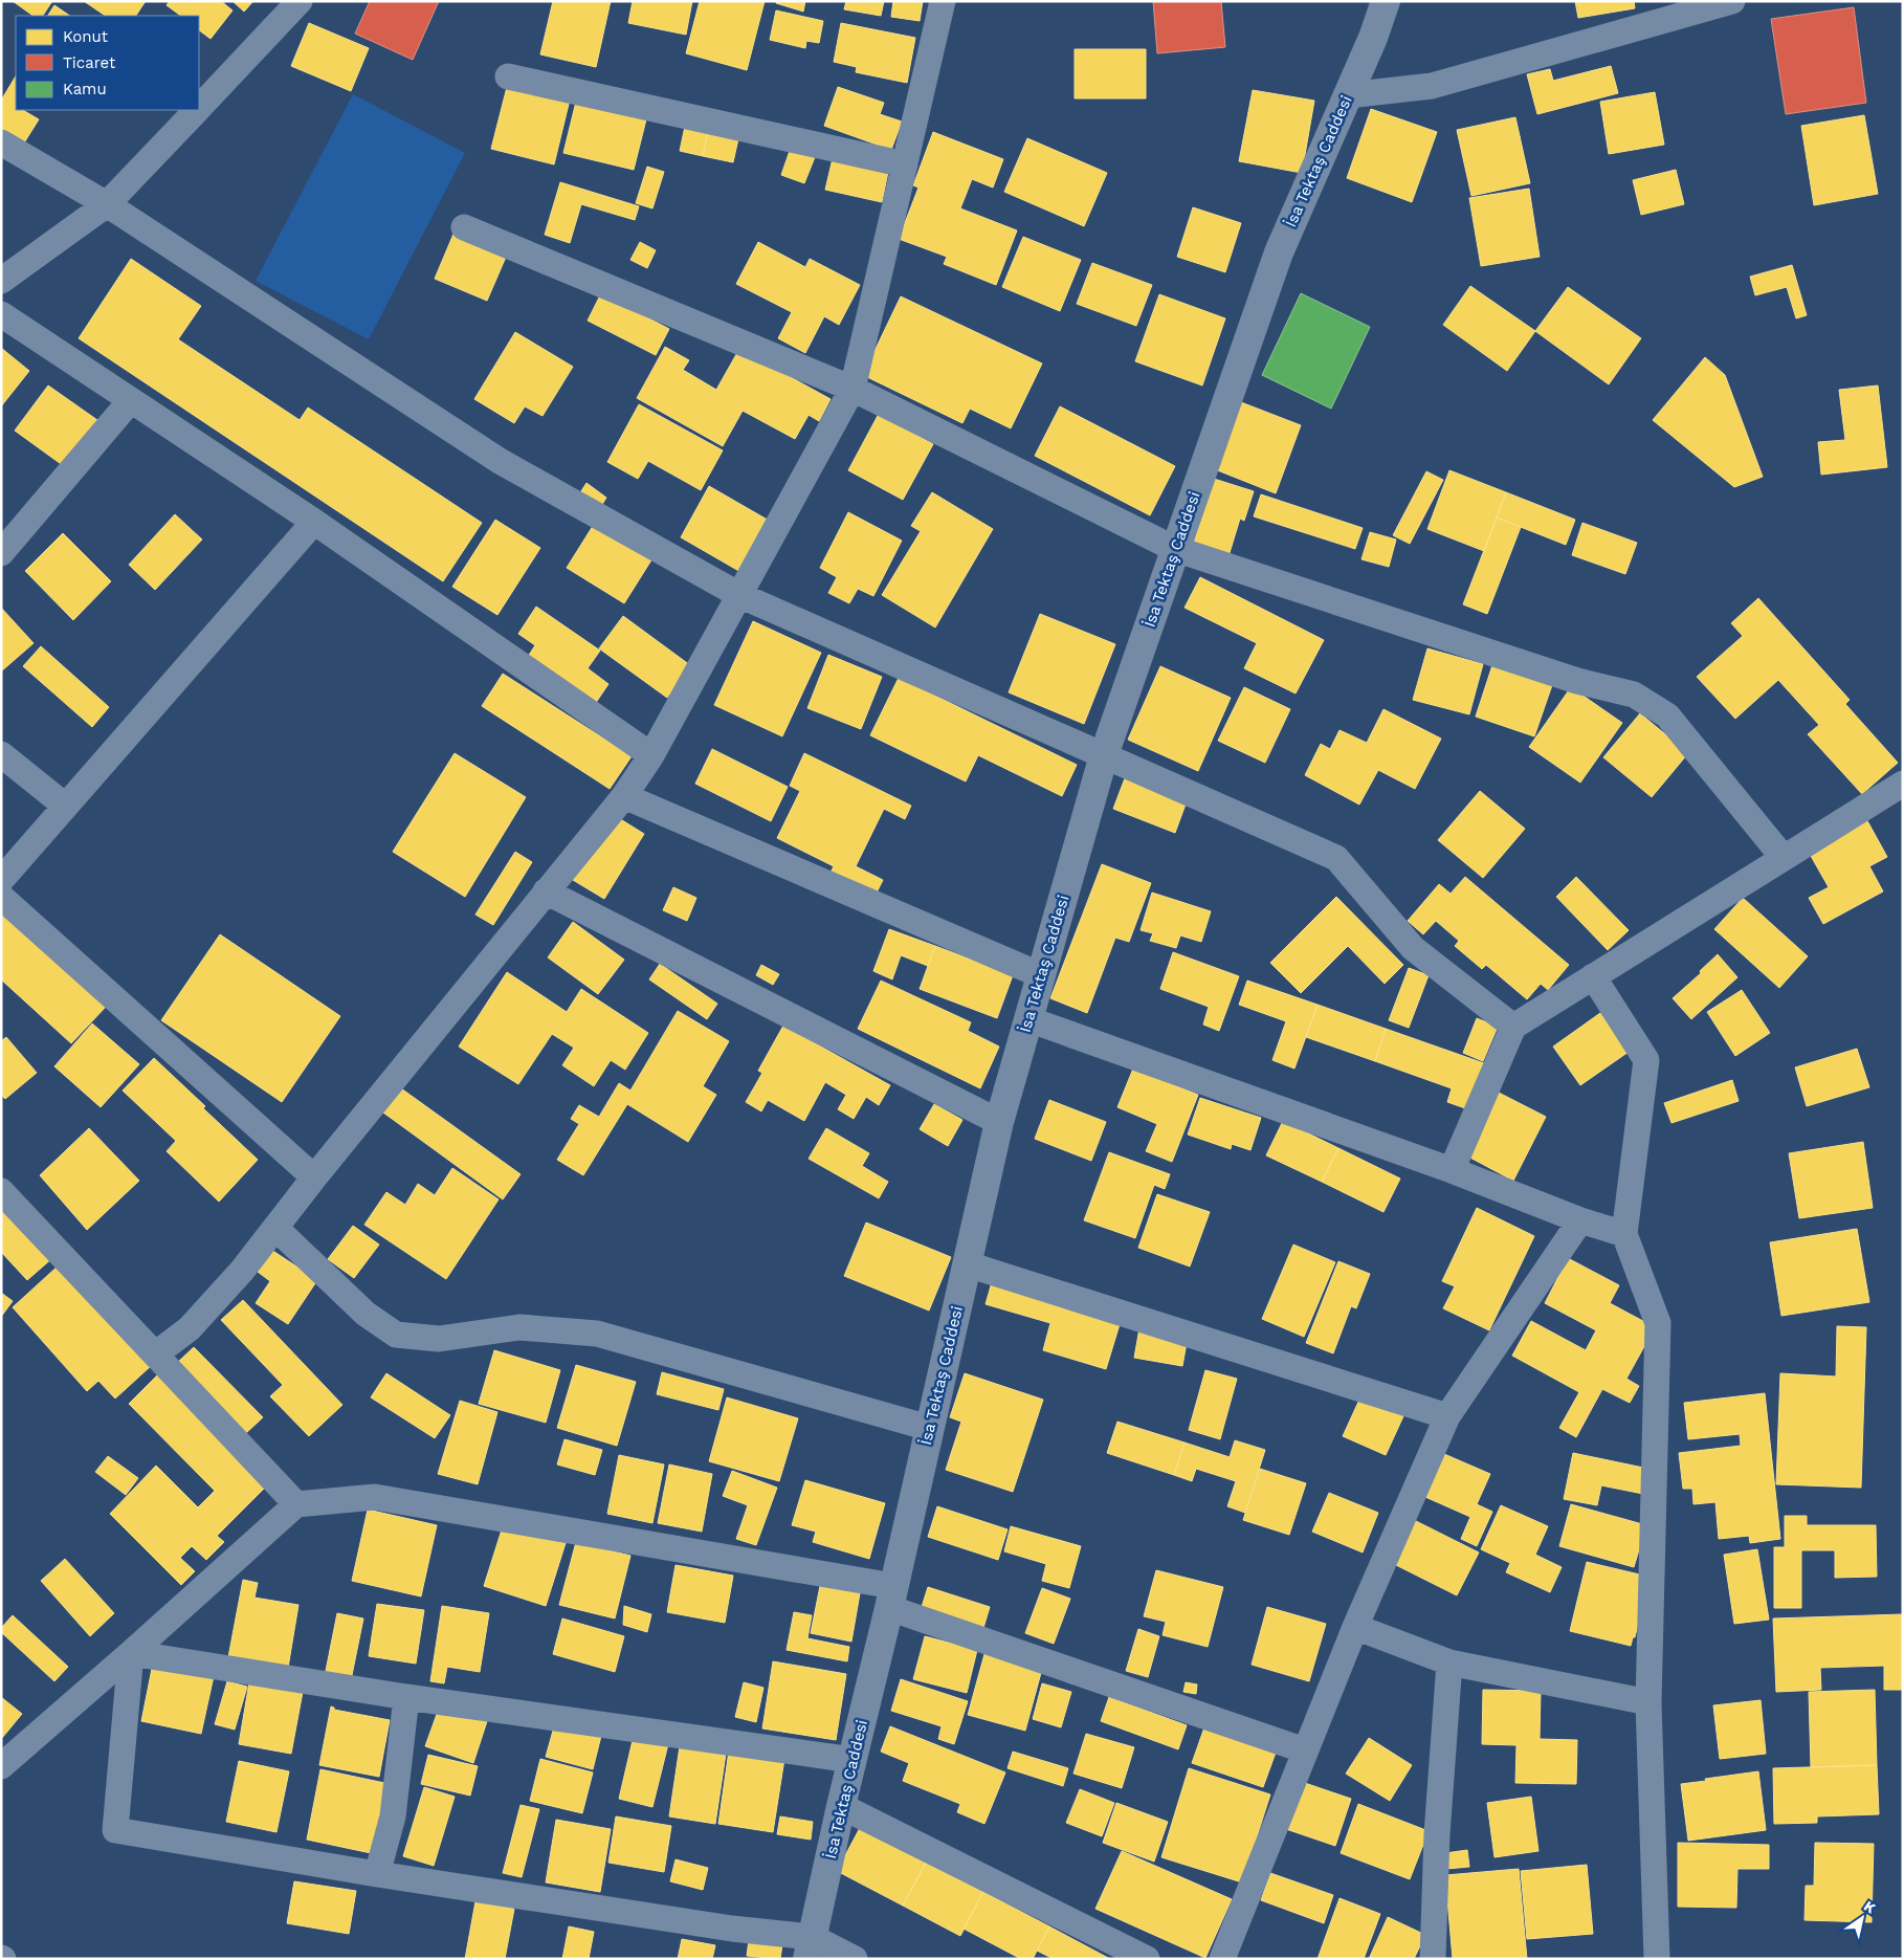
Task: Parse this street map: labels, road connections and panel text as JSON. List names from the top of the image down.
{
  "streets": {
    "street": ["İsa Tektaş Caddesi"]
  },
  "legend": ["Konut", "Ticaret", "Kamu"],
  "north": "top right"
}
